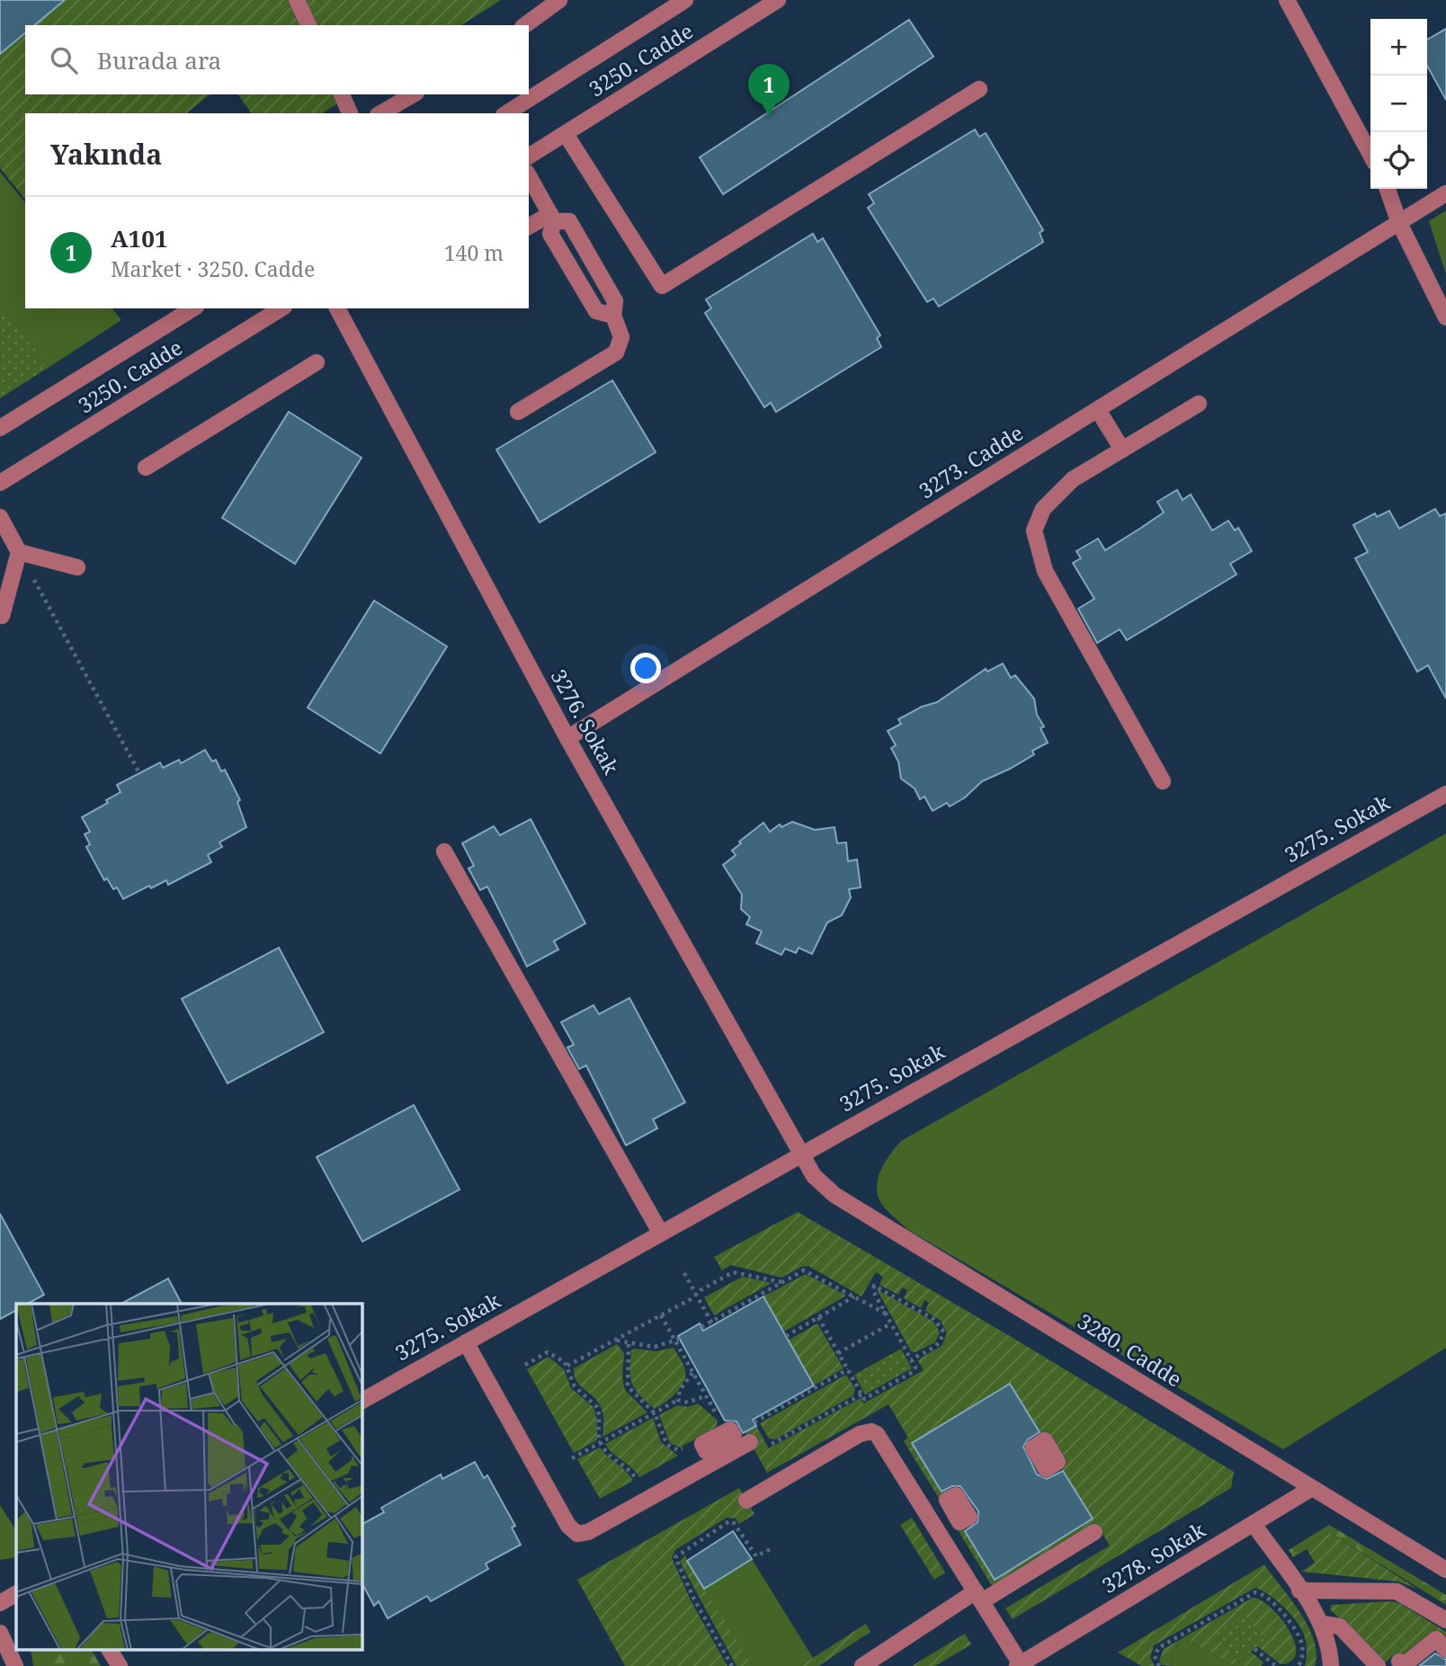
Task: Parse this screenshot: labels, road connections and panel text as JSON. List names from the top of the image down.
{
  "streets": {
    "street": [
      "3250. Cadde",
      "3273. Cadde",
      "3276. Sokak",
      "3275. Sokak",
      "3280. Cadde",
      "3278. Sokak"
    ]
  },
  "crossings": [
    ["3273. Cadde", "3276. Sokak"],
    ["3276. Sokak", "3275. Sokak"],
    ["3276. Sokak", "3280. Cadde"],
    ["3275. Sokak", "3280. Cadde"],
    ["3280. Cadde", "3278. Sokak"]
  ],
  "page": {
    "map_buttons": ["+", "−"],
    "search": "Burada ara",
    "pins": "1",
    "heading": "Yakında",
    "list": [
      {
        "mark": "1",
        "name": "A101",
        "note": "Market · 3250. Cadde",
        "value": "140 m"
      }
    ]
  }
}
